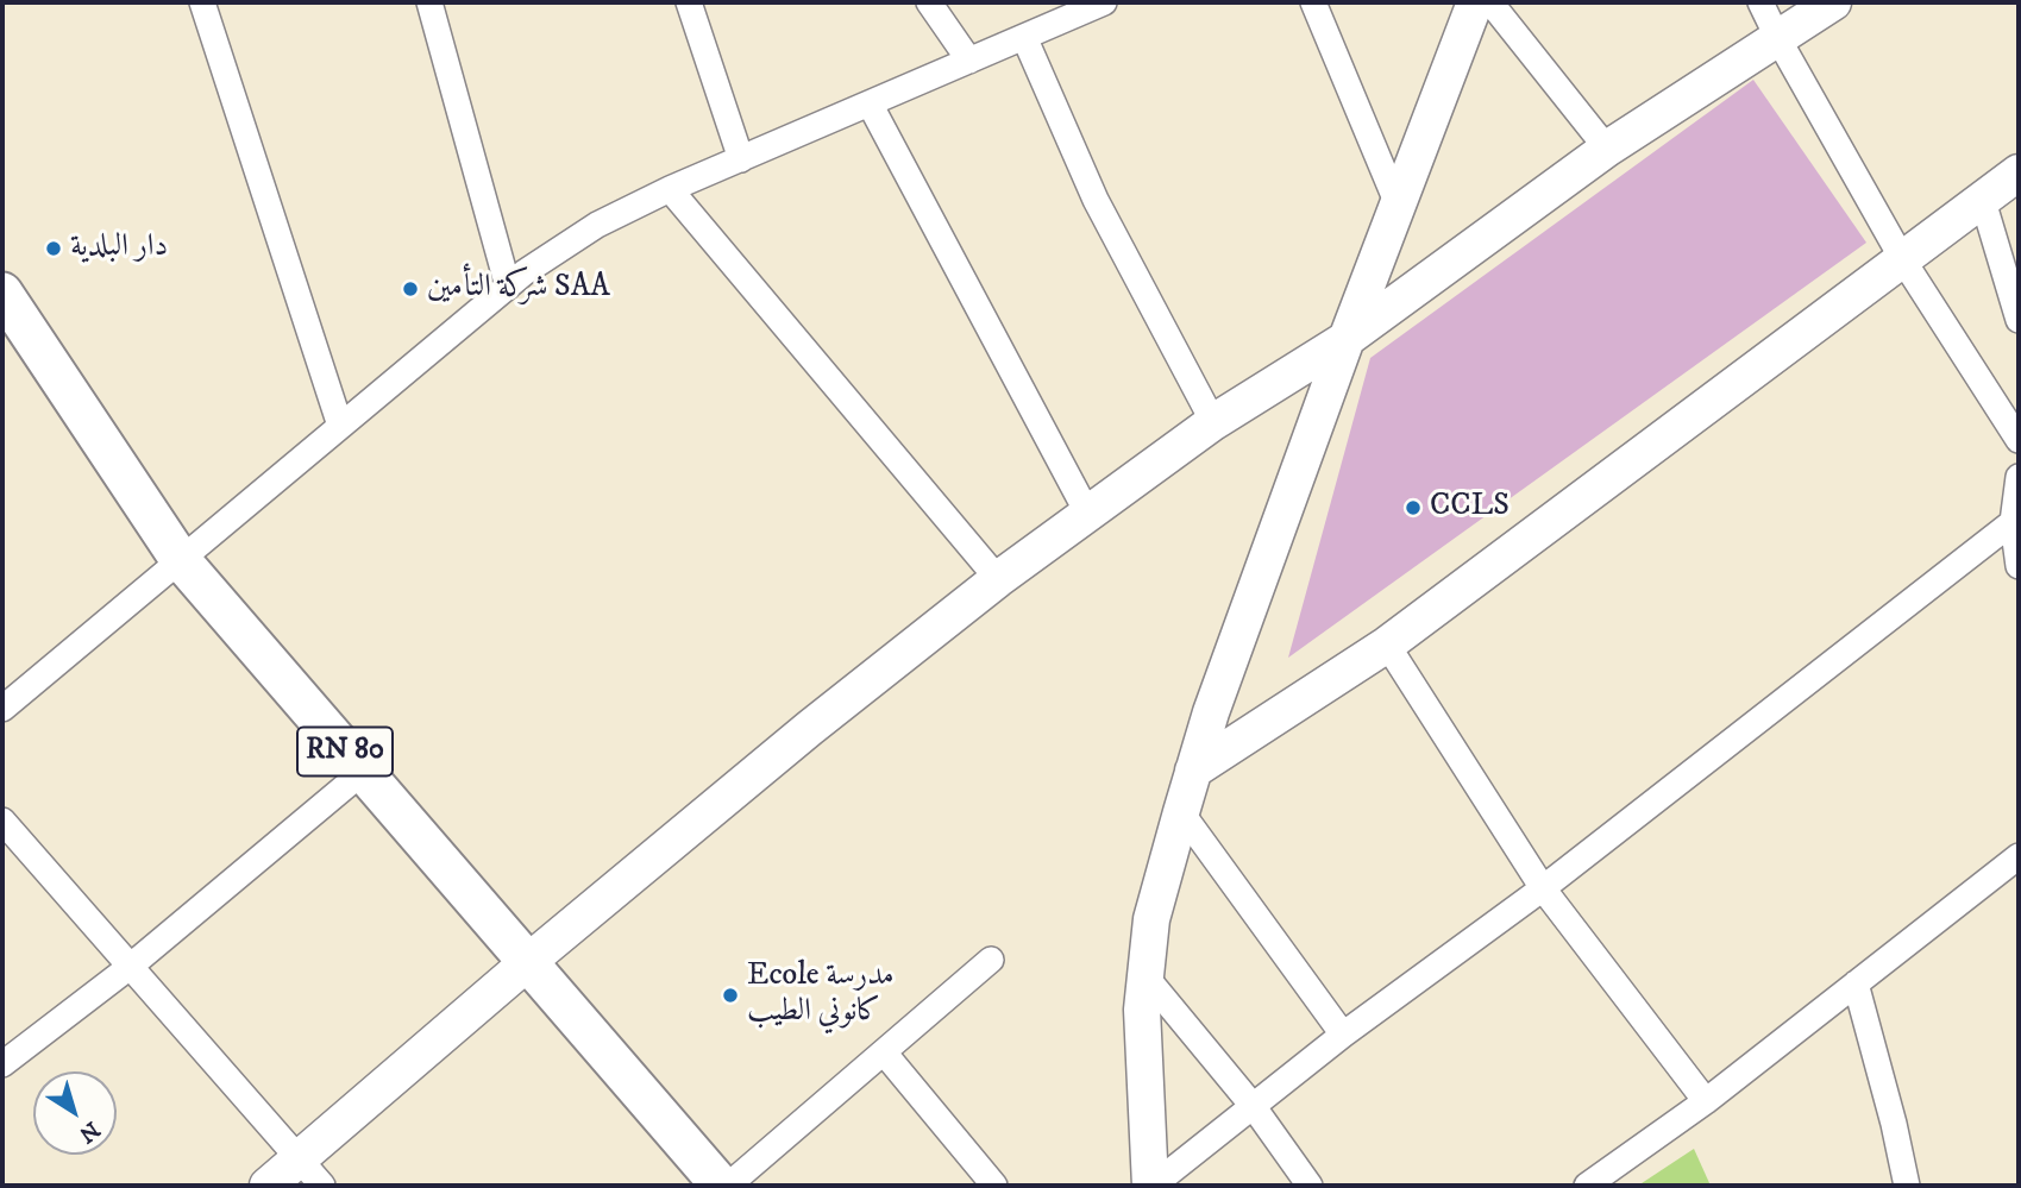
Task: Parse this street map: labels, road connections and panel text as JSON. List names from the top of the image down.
{
  "streets": {
    "main road": ["RN 80"]
  },
  "places": [
    "دار البلدية",
    "شركة التأمين SAA",
    "CCLS",
    "Ecole مدرسة كانوني الطيب"
  ],
  "north": "bottom right"
}
